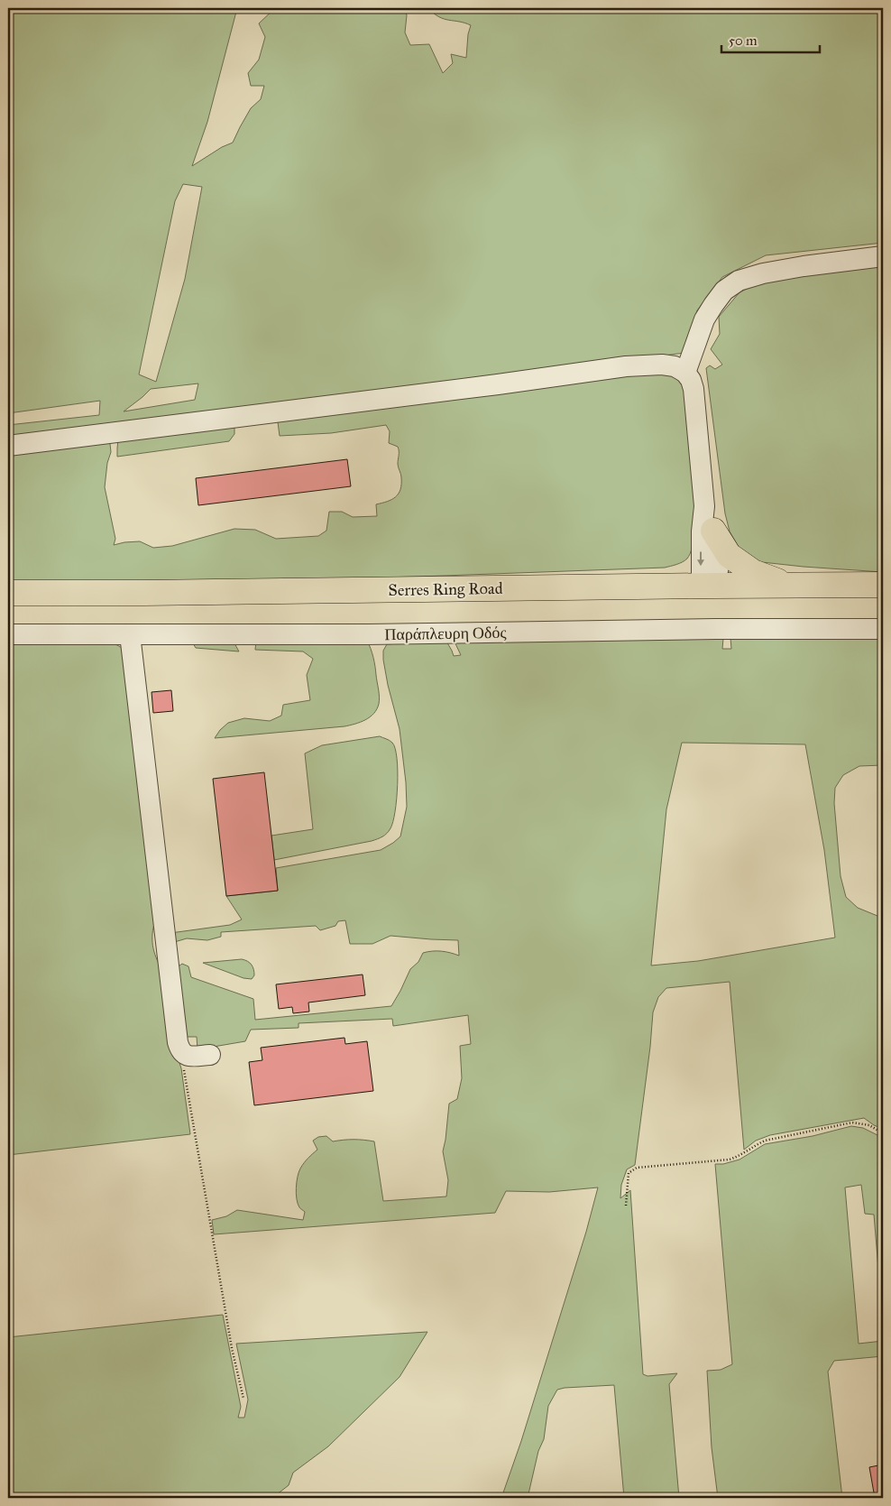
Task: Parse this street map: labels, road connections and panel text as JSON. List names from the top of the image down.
{
  "streets": {
    "main road": ["Serres Ring Road"],
    "street": ["Παράπλευρη Οδός"]
  },
  "scale_bar": "50 m"
}
